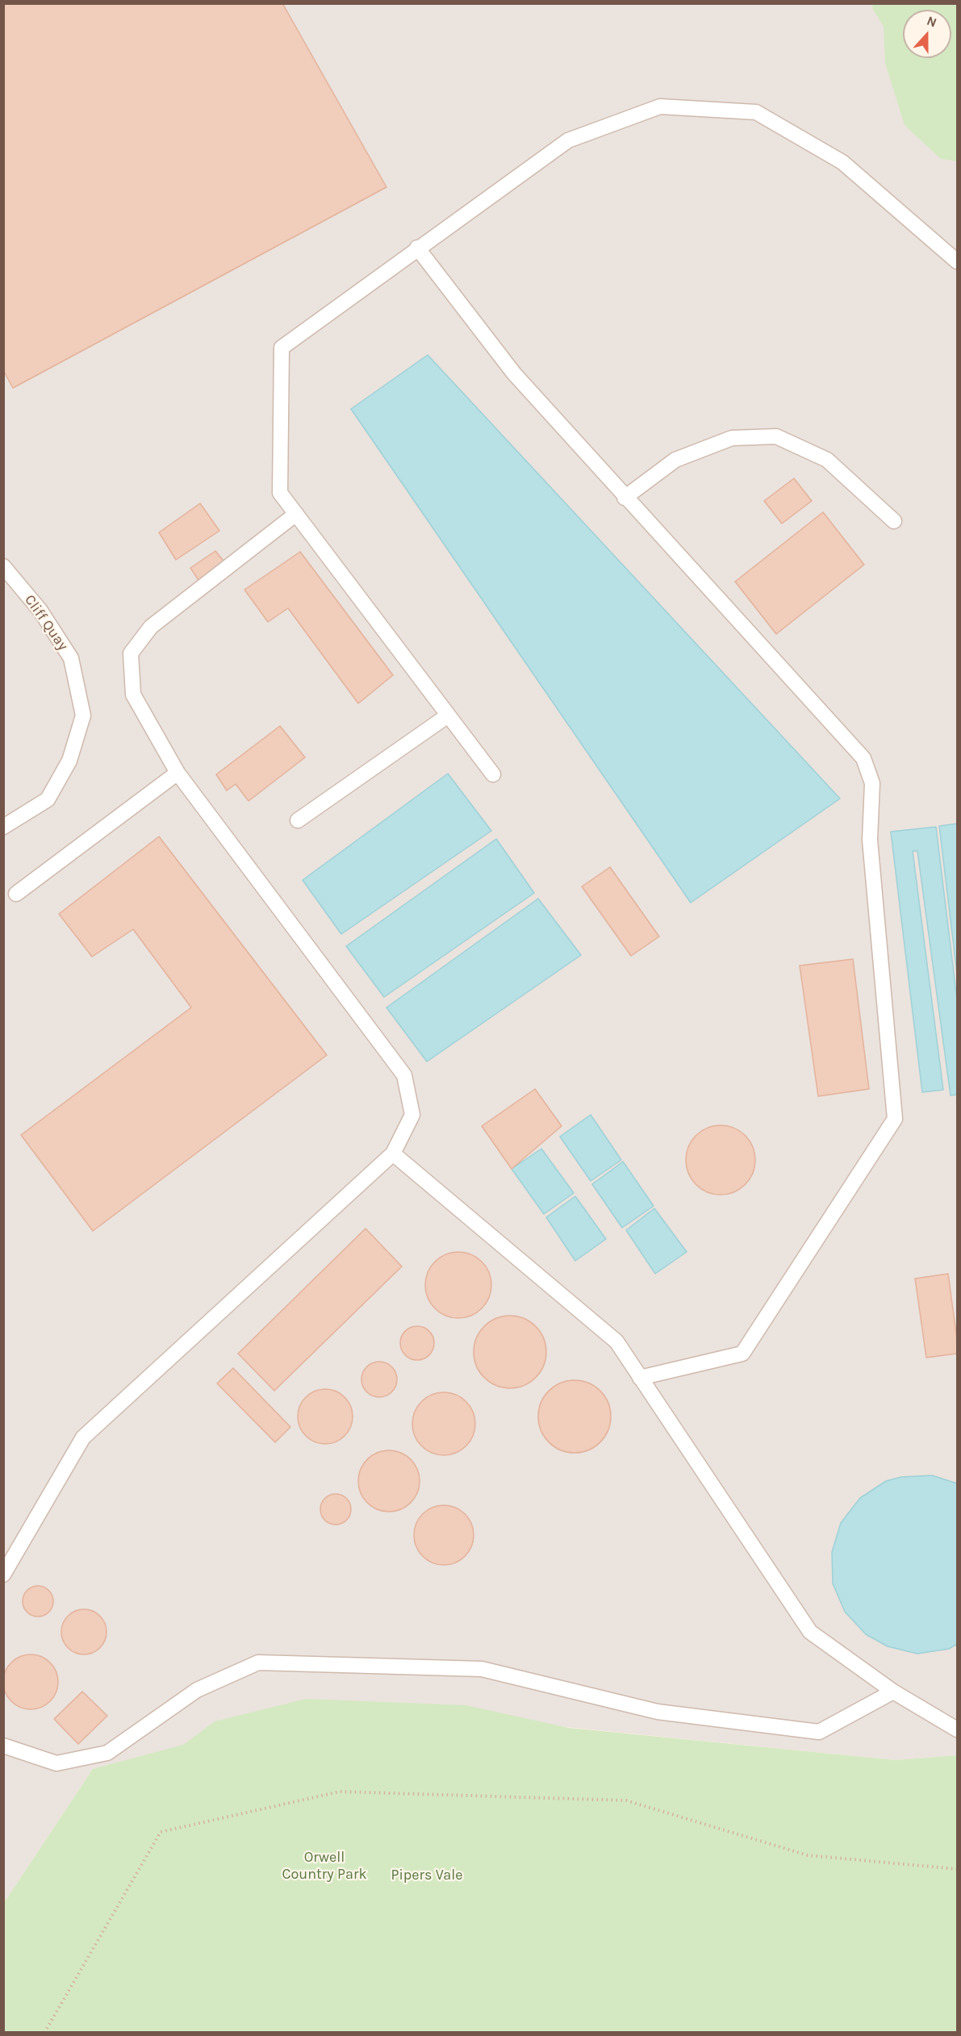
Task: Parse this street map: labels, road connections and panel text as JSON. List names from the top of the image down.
{
  "streets": {
    "lane": ["Cliff Quay"]
  },
  "parks": ["Orwell Country Park", "Pipers Vale"],
  "north": "top"
}
